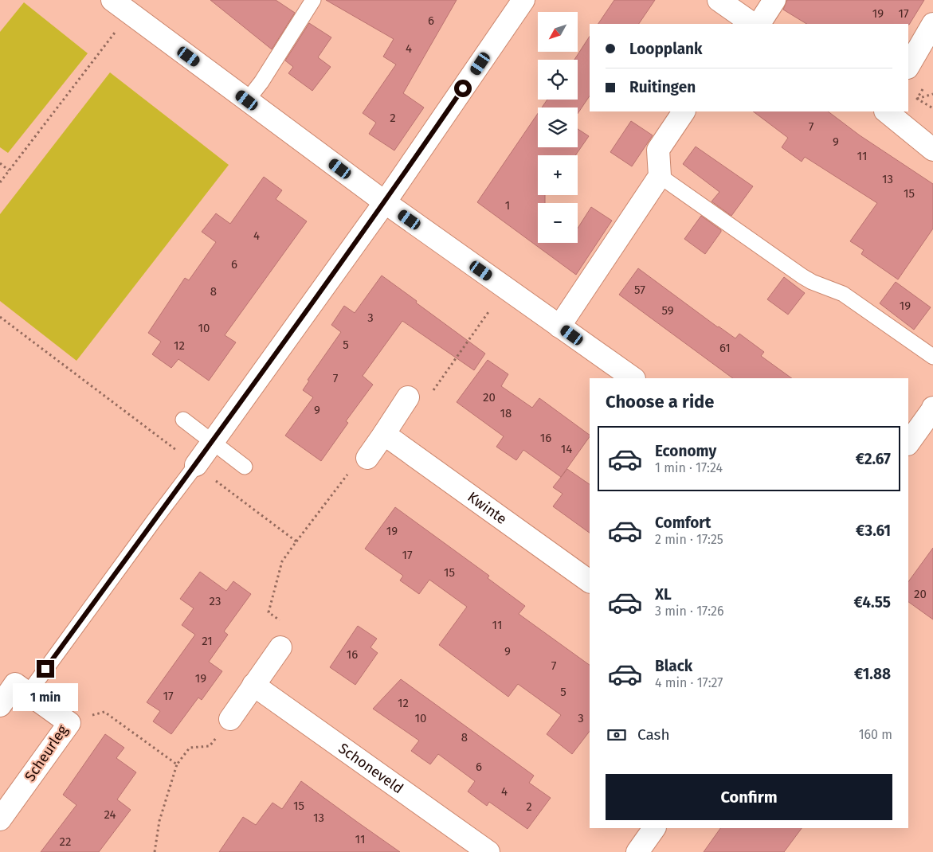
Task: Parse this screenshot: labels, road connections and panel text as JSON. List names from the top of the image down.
{
  "streets": {
    "street": ["Kwinte", "Scheurleg", "Schoneveld"]
  },
  "house_numbers": [
    "19",
    "17",
    "6",
    "4",
    "2",
    "7",
    "9",
    "11",
    "13",
    "15",
    "1",
    "4",
    "6",
    "57",
    "8",
    "19",
    "59",
    "3",
    "10",
    "5",
    "12",
    "61",
    "7",
    "20",
    "9",
    "18",
    "16",
    "14",
    "19",
    "17",
    "15",
    "20",
    "23",
    "11",
    "21",
    "9",
    "16",
    "7",
    "19",
    "5",
    "17",
    "12",
    "10",
    "3",
    "8",
    "6",
    "4",
    "15",
    "2",
    "24",
    "13",
    "11",
    "22"
  ],
  "north": "bottom left",
  "page": {
    "map_buttons": ["+", "−"],
    "banner": ["Loopplank", "Ruitingen"],
    "heading": "Choose a ride",
    "list": [
      {
        "name": "Economy",
        "note": "1 min · 17:24",
        "value": "€2.67"
      },
      {
        "name": "Comfort",
        "note": "2 min · 17:25",
        "value": "€3.61"
      },
      {
        "name": "XL",
        "note": "3 min · 17:26",
        "value": "€4.55"
      },
      {
        "name": "Black",
        "note": "4 min · 17:27",
        "value": "€1.88"
      }
    ],
    "bubble": "1 min",
    "pay": ["Cash", "160 m"],
    "buttons": "Confirm"
  }
}
